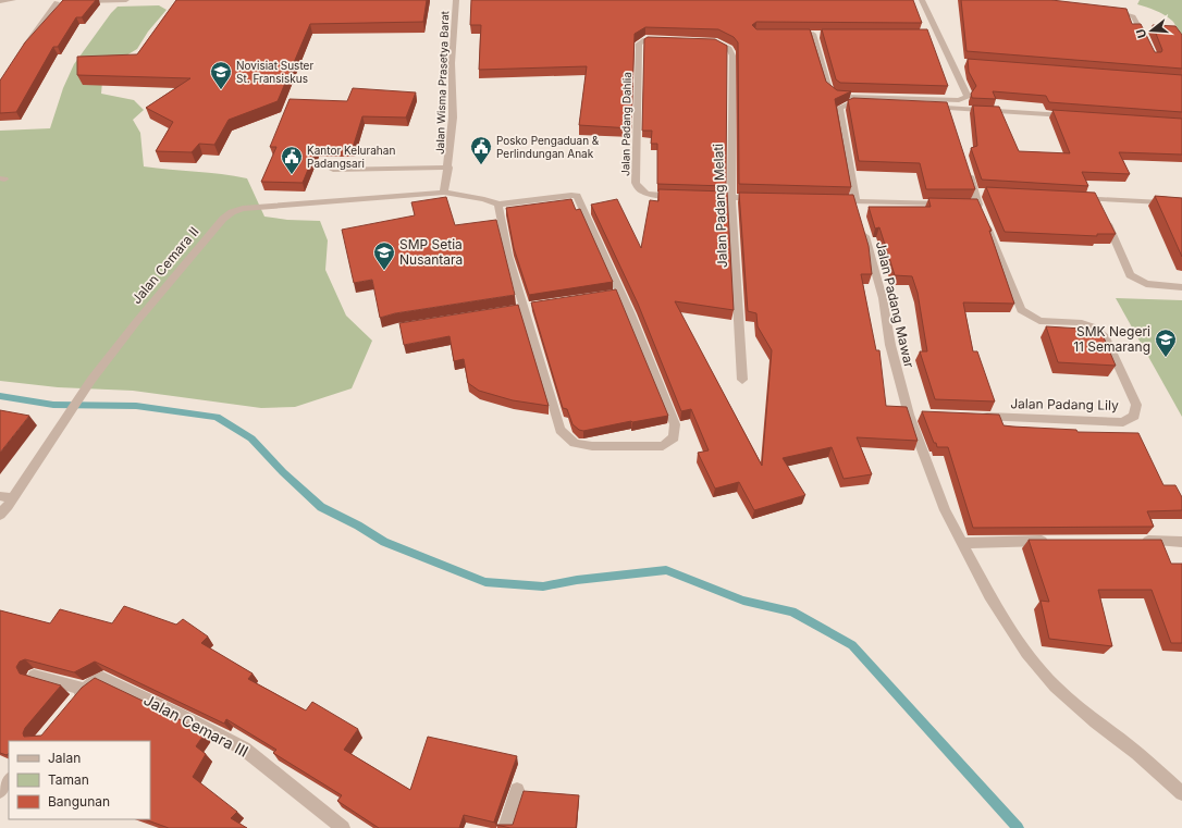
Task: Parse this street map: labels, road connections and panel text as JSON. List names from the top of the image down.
{
  "streets": {
    "street": [
      "Jalan Wisma Prasetya Barat",
      "Jalan Padang Dahlia",
      "Jalan Padang Melati",
      "Jalan Cemara II",
      "Jalan Padang Mawar",
      "Jalan Padang Lily",
      "Jalan Cemara III"
    ]
  },
  "crossings": [
    ["Jalan Wisma Prasetya Barat", "Jalan Cemara II"]
  ],
  "places": {
    "school or university": ["Novisiat Suster St. Fransiskus", "SMP Setia Nusantara", "SMK Negeri 11 Semarang"],
    "public building": ["Posko Pengaduan & Perlindungan Anak", "Kantor Kelurahan Padangsari"]
  },
  "legend": ["Jalan", "Taman", "Bangunan"],
  "north": "left"
}
